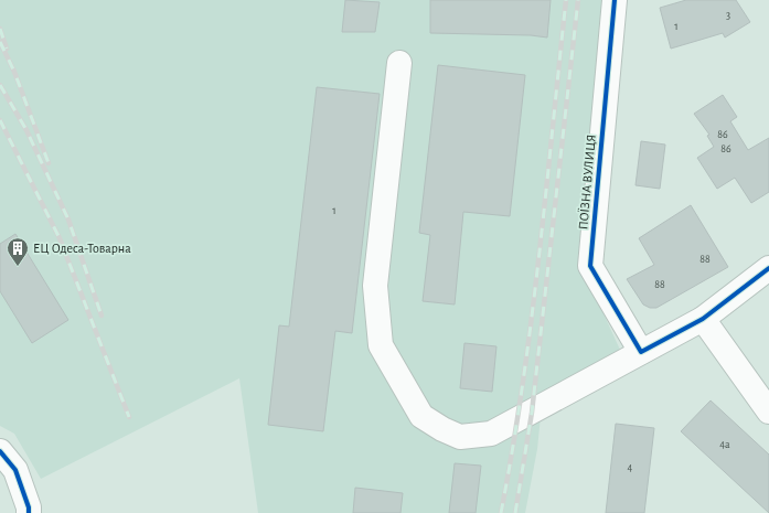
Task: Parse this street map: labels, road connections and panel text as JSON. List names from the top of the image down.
{
  "streets": {
    "street": ["ПОЇЗНА ВУЛИЦЯ"]
  },
  "places": {
    "building": ["ЕЦ Одеса-Товарна"]
  },
  "house_numbers": [
    "3",
    "1",
    "86",
    "86",
    "1",
    "88",
    "88",
    "4а",
    "4"
  ]
}
